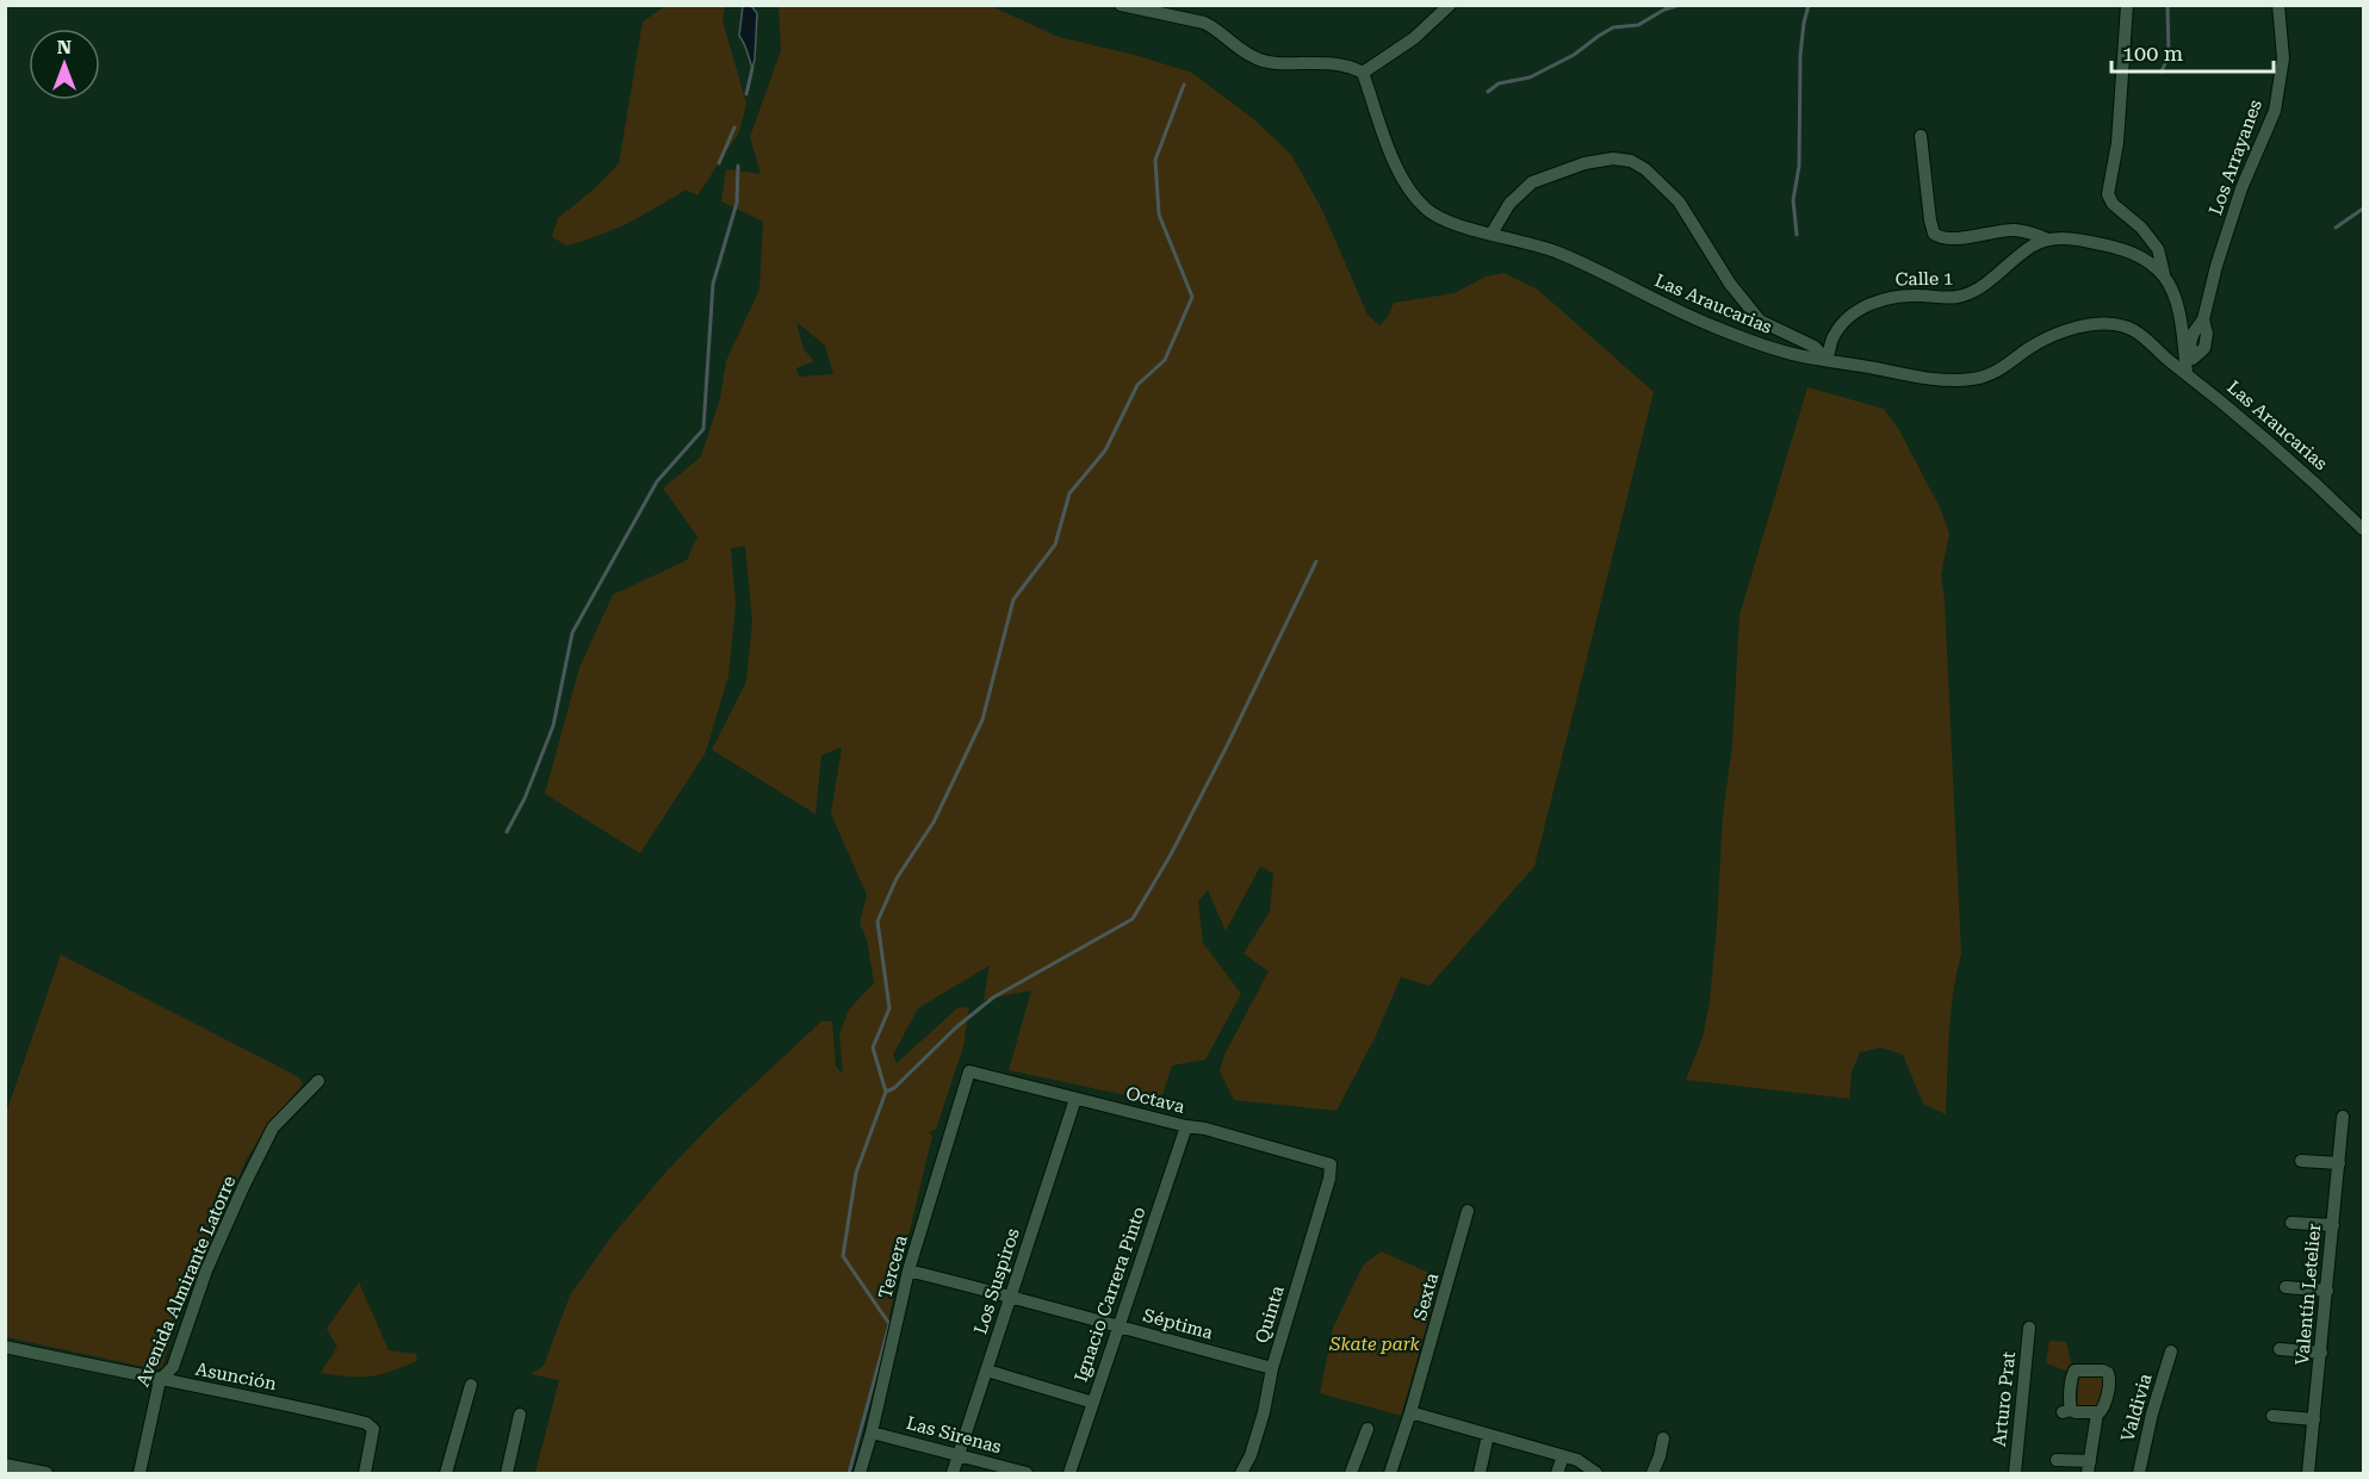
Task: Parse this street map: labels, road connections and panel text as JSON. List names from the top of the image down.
{
  "streets": {
    "street": [
      "Los Arrayanes",
      "Calle 1",
      "Las Araucarias",
      "Octava",
      "Tercera",
      "Avenida Almirante Latorre",
      "Los Suspiros",
      "Ignacio Carrera Pinto",
      "Valentín Letelier",
      "Sexta",
      "Quinta",
      "Séptima",
      "Asunción",
      "Arturo Prat",
      "Valdivia",
      "Las Sirenas"
    ]
  },
  "crossings": [
    ["Los Arrayanes", "Las Araucarias"],
    ["Calle 1", "Las Araucarias"],
    ["Octava", "Tercera"],
    ["Octava", "Los Suspiros"],
    ["Octava", "Ignacio Carrera Pinto"],
    ["Octava", "Quinta"],
    ["Tercera", "Séptima"],
    ["Tercera", "Las Sirenas"],
    ["Avenida Almirante Latorre", "Asunción"],
    ["Los Suspiros", "Séptima"],
    ["Los Suspiros", "Las Sirenas"],
    ["Ignacio Carrera Pinto", "Séptima"],
    ["Quinta", "Séptima"]
  ],
  "parks": ["Skate park"],
  "scale_bar": "100 m",
  "north": "top"
}
